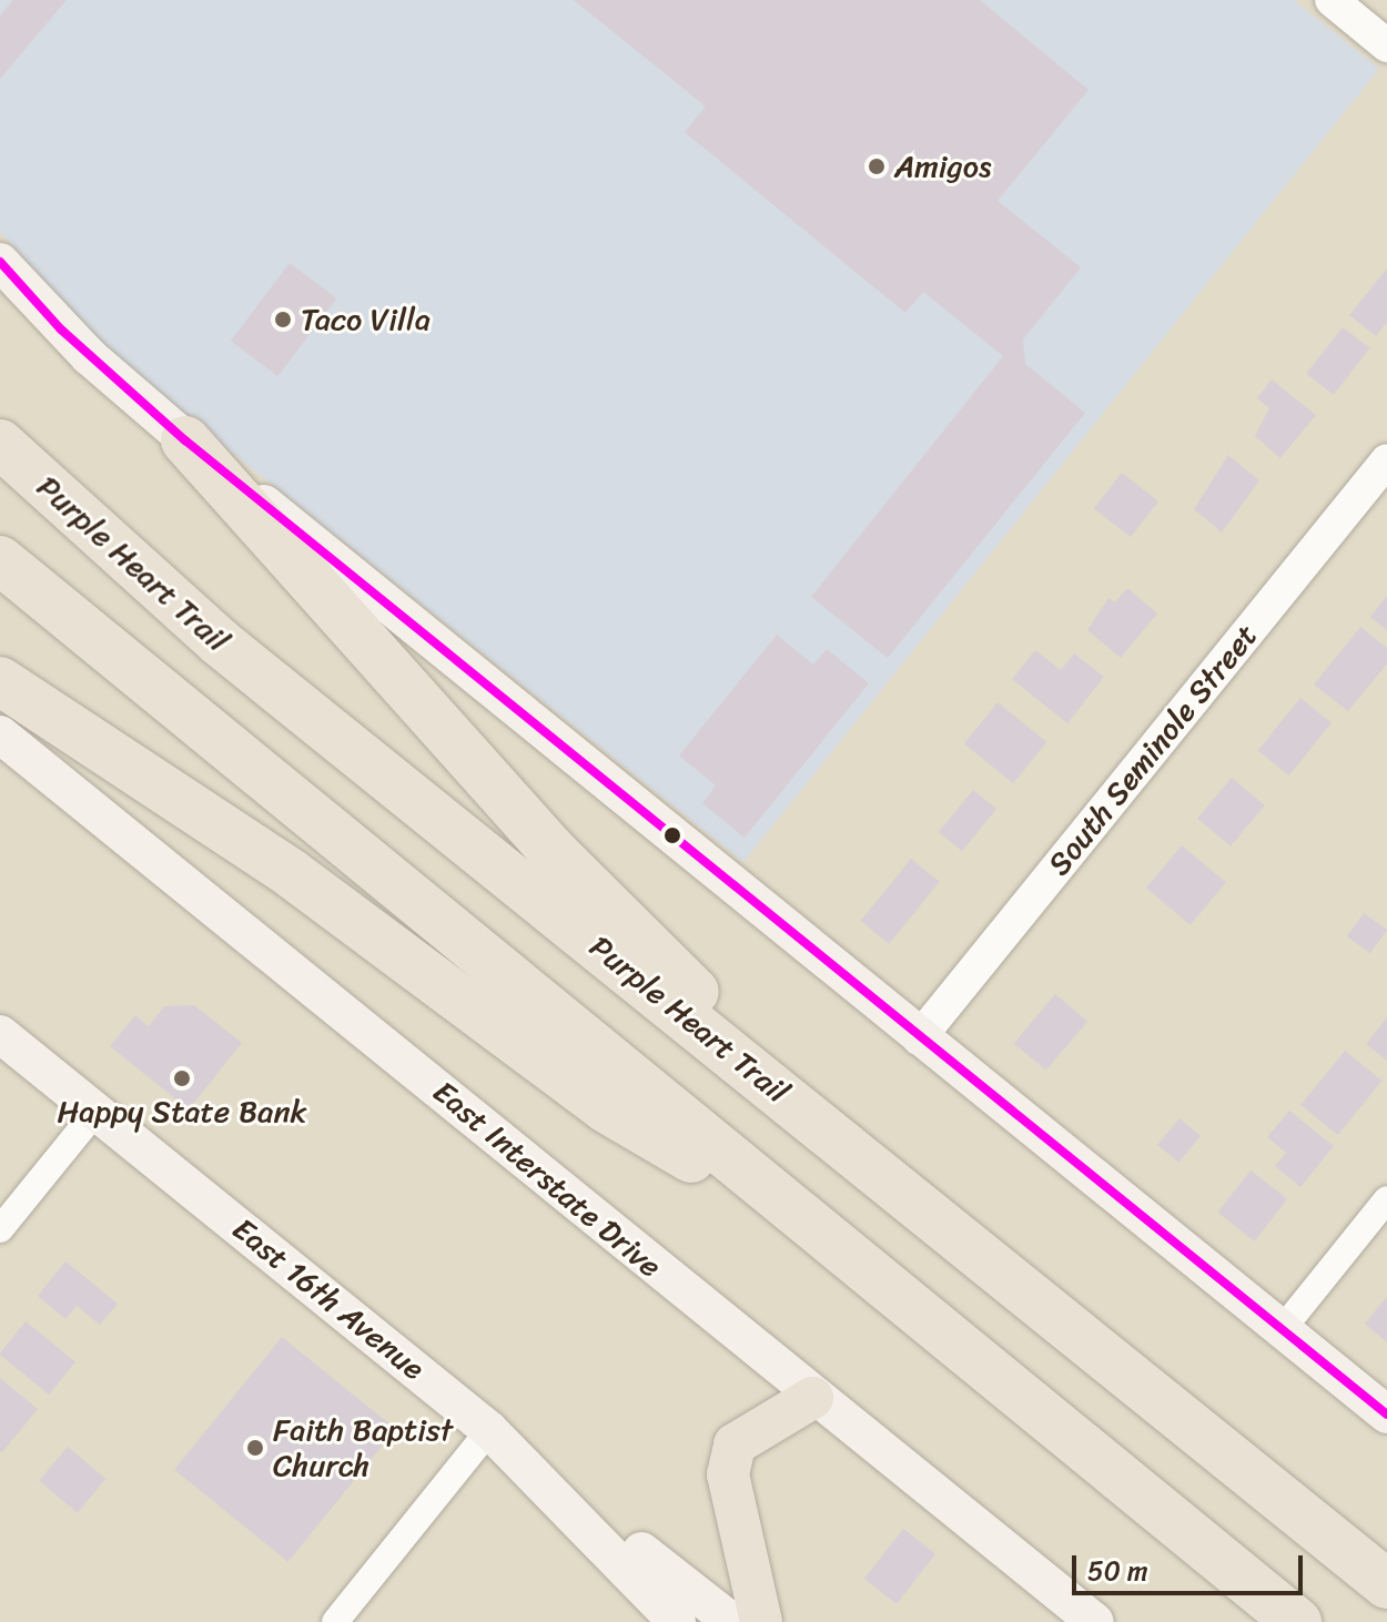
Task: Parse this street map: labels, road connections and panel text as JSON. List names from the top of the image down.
{
  "streets": {
    "highway": ["Purple Heart Trail"],
    "main road": ["East Interstate Drive", "East 16th Avenue"],
    "street": ["South Seminole Street"]
  },
  "places": [
    "Amigos",
    "Taco Villa",
    "Happy State Bank",
    "Faith Baptist Church"
  ],
  "scale_bar": "50 m"
}
